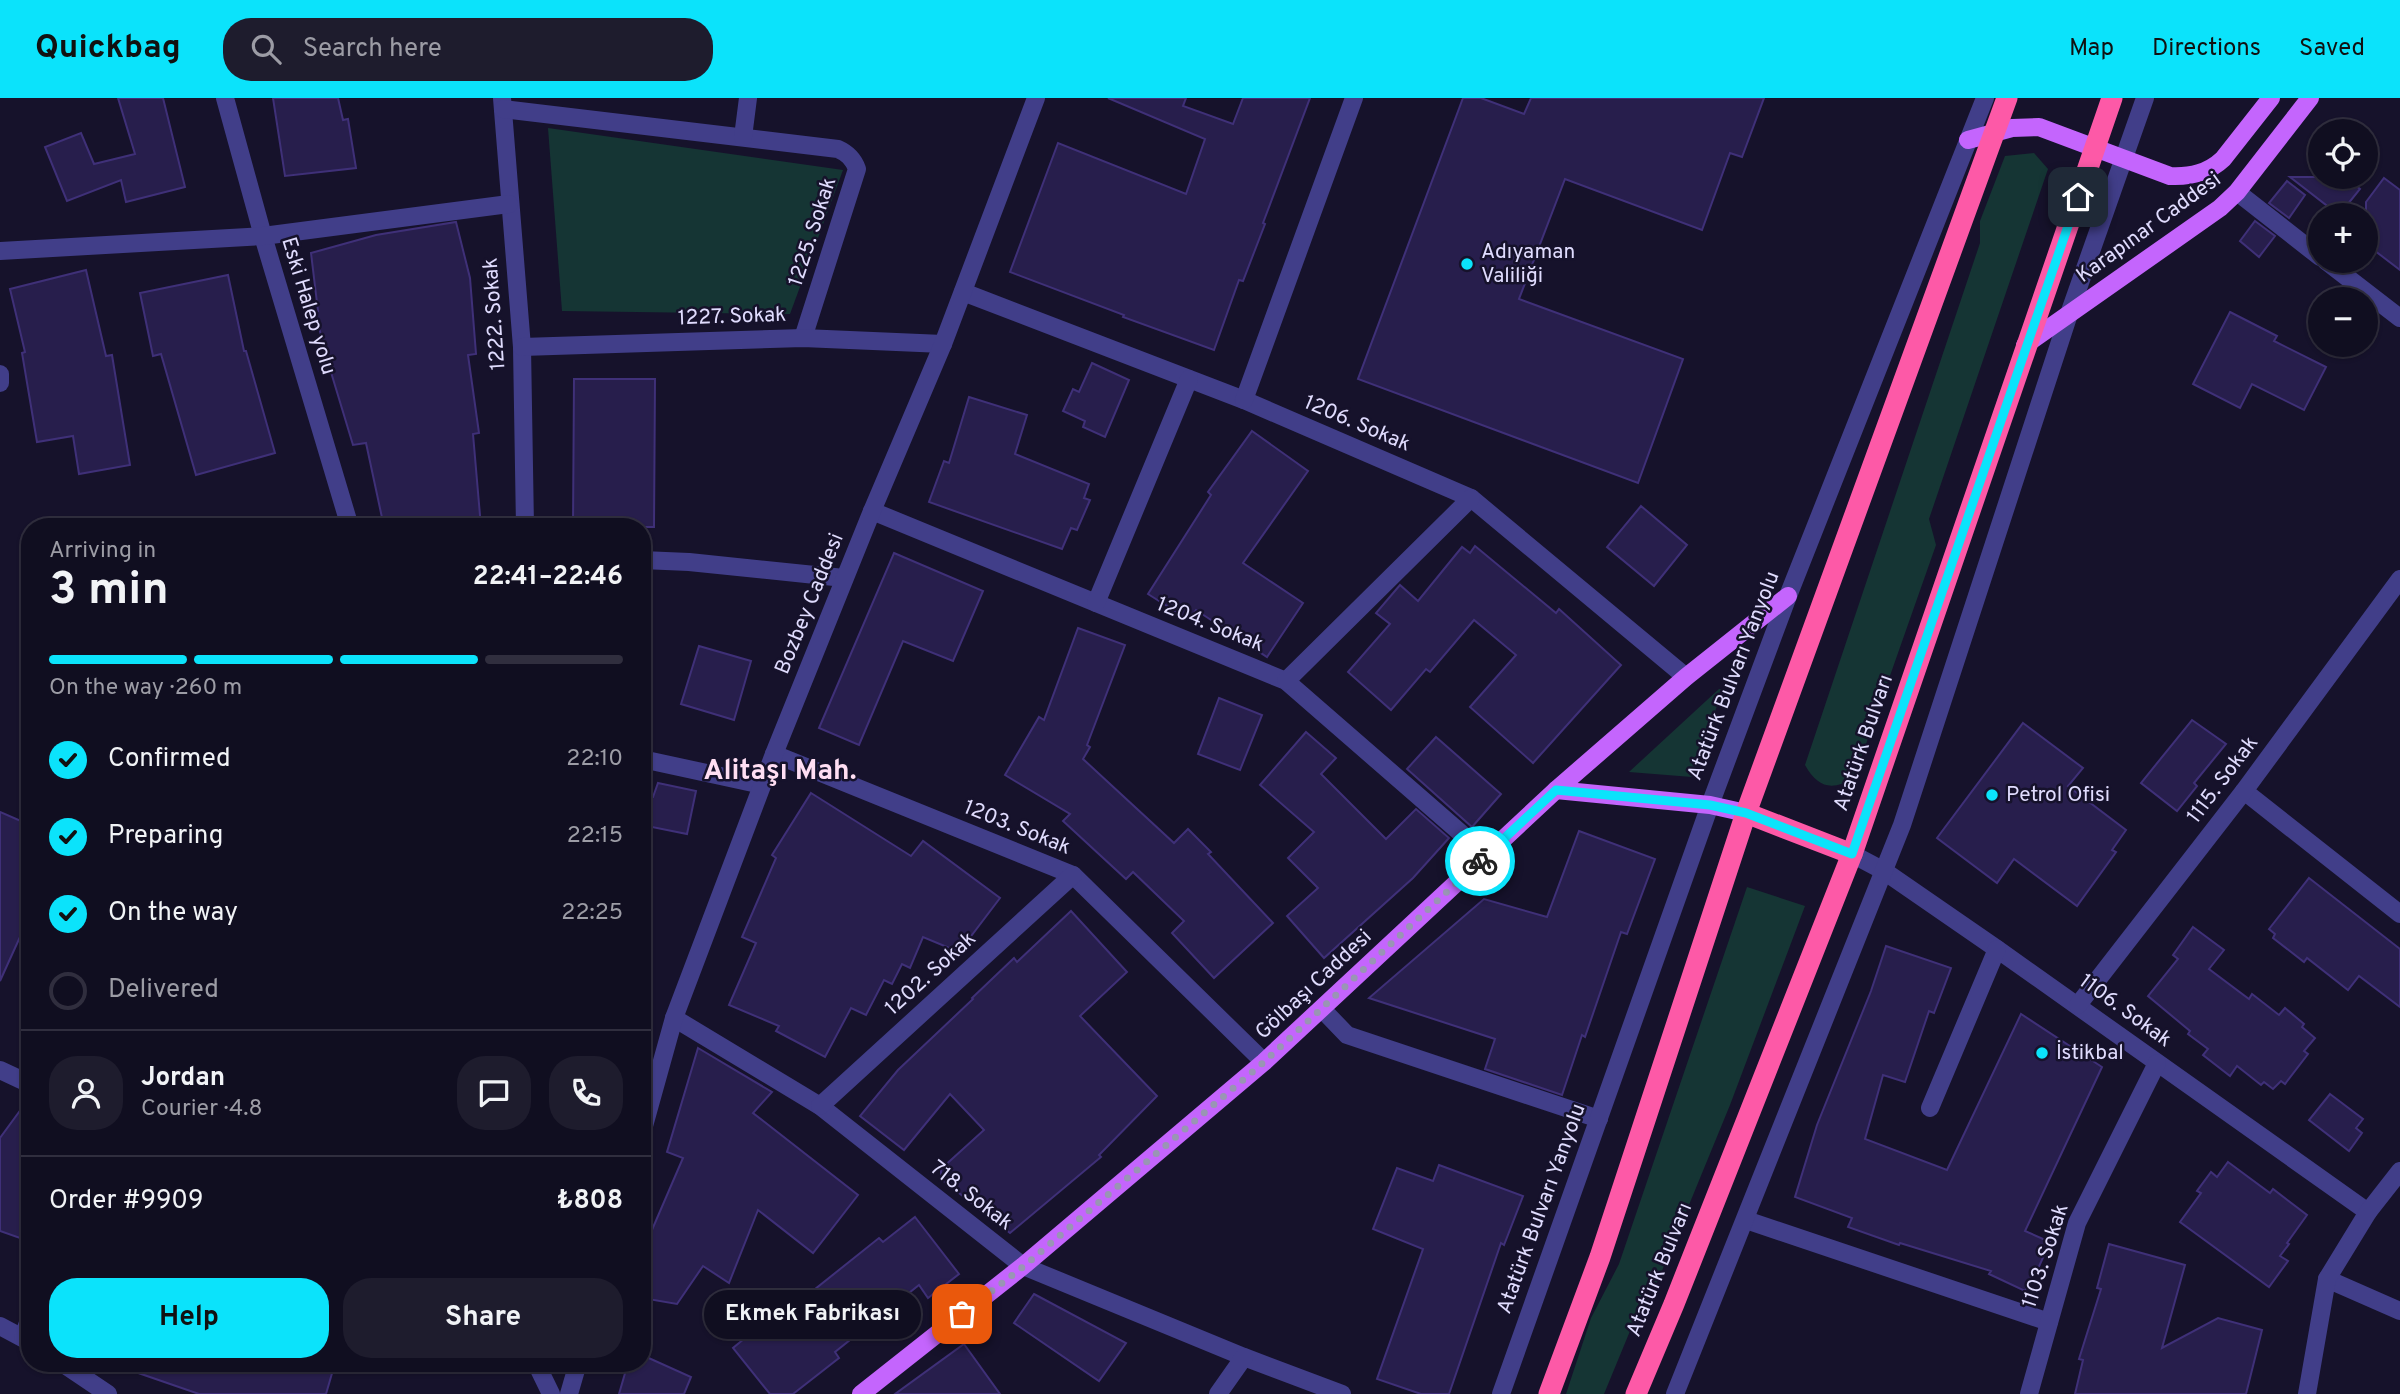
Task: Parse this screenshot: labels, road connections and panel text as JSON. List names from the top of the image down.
{
  "streets": {
    "highway": ["Atatürk Bulvarı"],
    "main road": ["Karapınar Caddesi", "Gölbaşı Caddesi"],
    "street": [
      "1225. Sokak",
      "Eski Halep yolu",
      "1222. Sokak",
      "1227. Sokak",
      "1206. Sokak",
      "Bozbey Caddesi",
      "1204. Sokak",
      "Atatürk Bulvarı Yanyolu",
      "1115. Sokak",
      "1203. Sokak",
      "1202. Sokak",
      "1106. Sokak",
      "718. Sokak",
      "1103. Sokak"
    ]
  },
  "crossings": [
    ["Karapınar Caddesi", "Atatürk Bulvarı Yanyolu"],
    ["Karapınar Caddesi", "Atatürk Bulvarı"],
    ["1225. Sokak", "1222. Sokak"],
    ["1225. Sokak", "1227. Sokak"],
    ["1222. Sokak", "1227. Sokak"],
    ["1227. Sokak", "Bozbey Caddesi"],
    ["1206. Sokak", "Bozbey Caddesi"],
    ["1206. Sokak", "Gölbaşı Caddesi"],
    ["Bozbey Caddesi", "1204. Sokak"],
    ["Bozbey Caddesi", "1203. Sokak"],
    ["Bozbey Caddesi", "718. Sokak"],
    ["1204. Sokak", "Gölbaşı Caddesi"],
    ["Atatürk Bulvarı Yanyolu", "Gölbaşı Caddesi"],
    ["Atatürk Bulvarı", "1106. Sokak"],
    ["1115. Sokak", "1106. Sokak"],
    ["1203. Sokak", "1202. Sokak"],
    ["1203. Sokak", "Gölbaşı Caddesi"],
    ["1202. Sokak", "718. Sokak"],
    ["Gölbaşı Caddesi", "718. Sokak"],
    ["1106. Sokak", "1103. Sokak"]
  ],
  "districts": ["Alitaşı Mah."],
  "places": [
    "Adıyaman Valiliği",
    "Petrol Ofisi",
    "İstikbal",
    "Ekmek Fabrikası"
  ],
  "page": {
    "header": "Quickbag",
    "search": "Search here",
    "nav": ["Map", "Directions", "Saved"],
    "map_buttons": ["+", "−"],
    "heading": ["3 min", "Arriving in", "22:41–22:46"],
    "panel": [
      "Jordan",
      "Courier · 4.8",
      "Order #9909",
      "₺808"
    ],
    "bar": "On the way · 260 m",
    "list": [
      ["Confirmed", "22:10"],
      ["Preparing", "22:15"],
      ["On the way", "22:25"],
      "Delivered"
    ],
    "buttons": ["Help", "Share"],
    "bubble": "Ekmek Fabrikası"
  }
}
